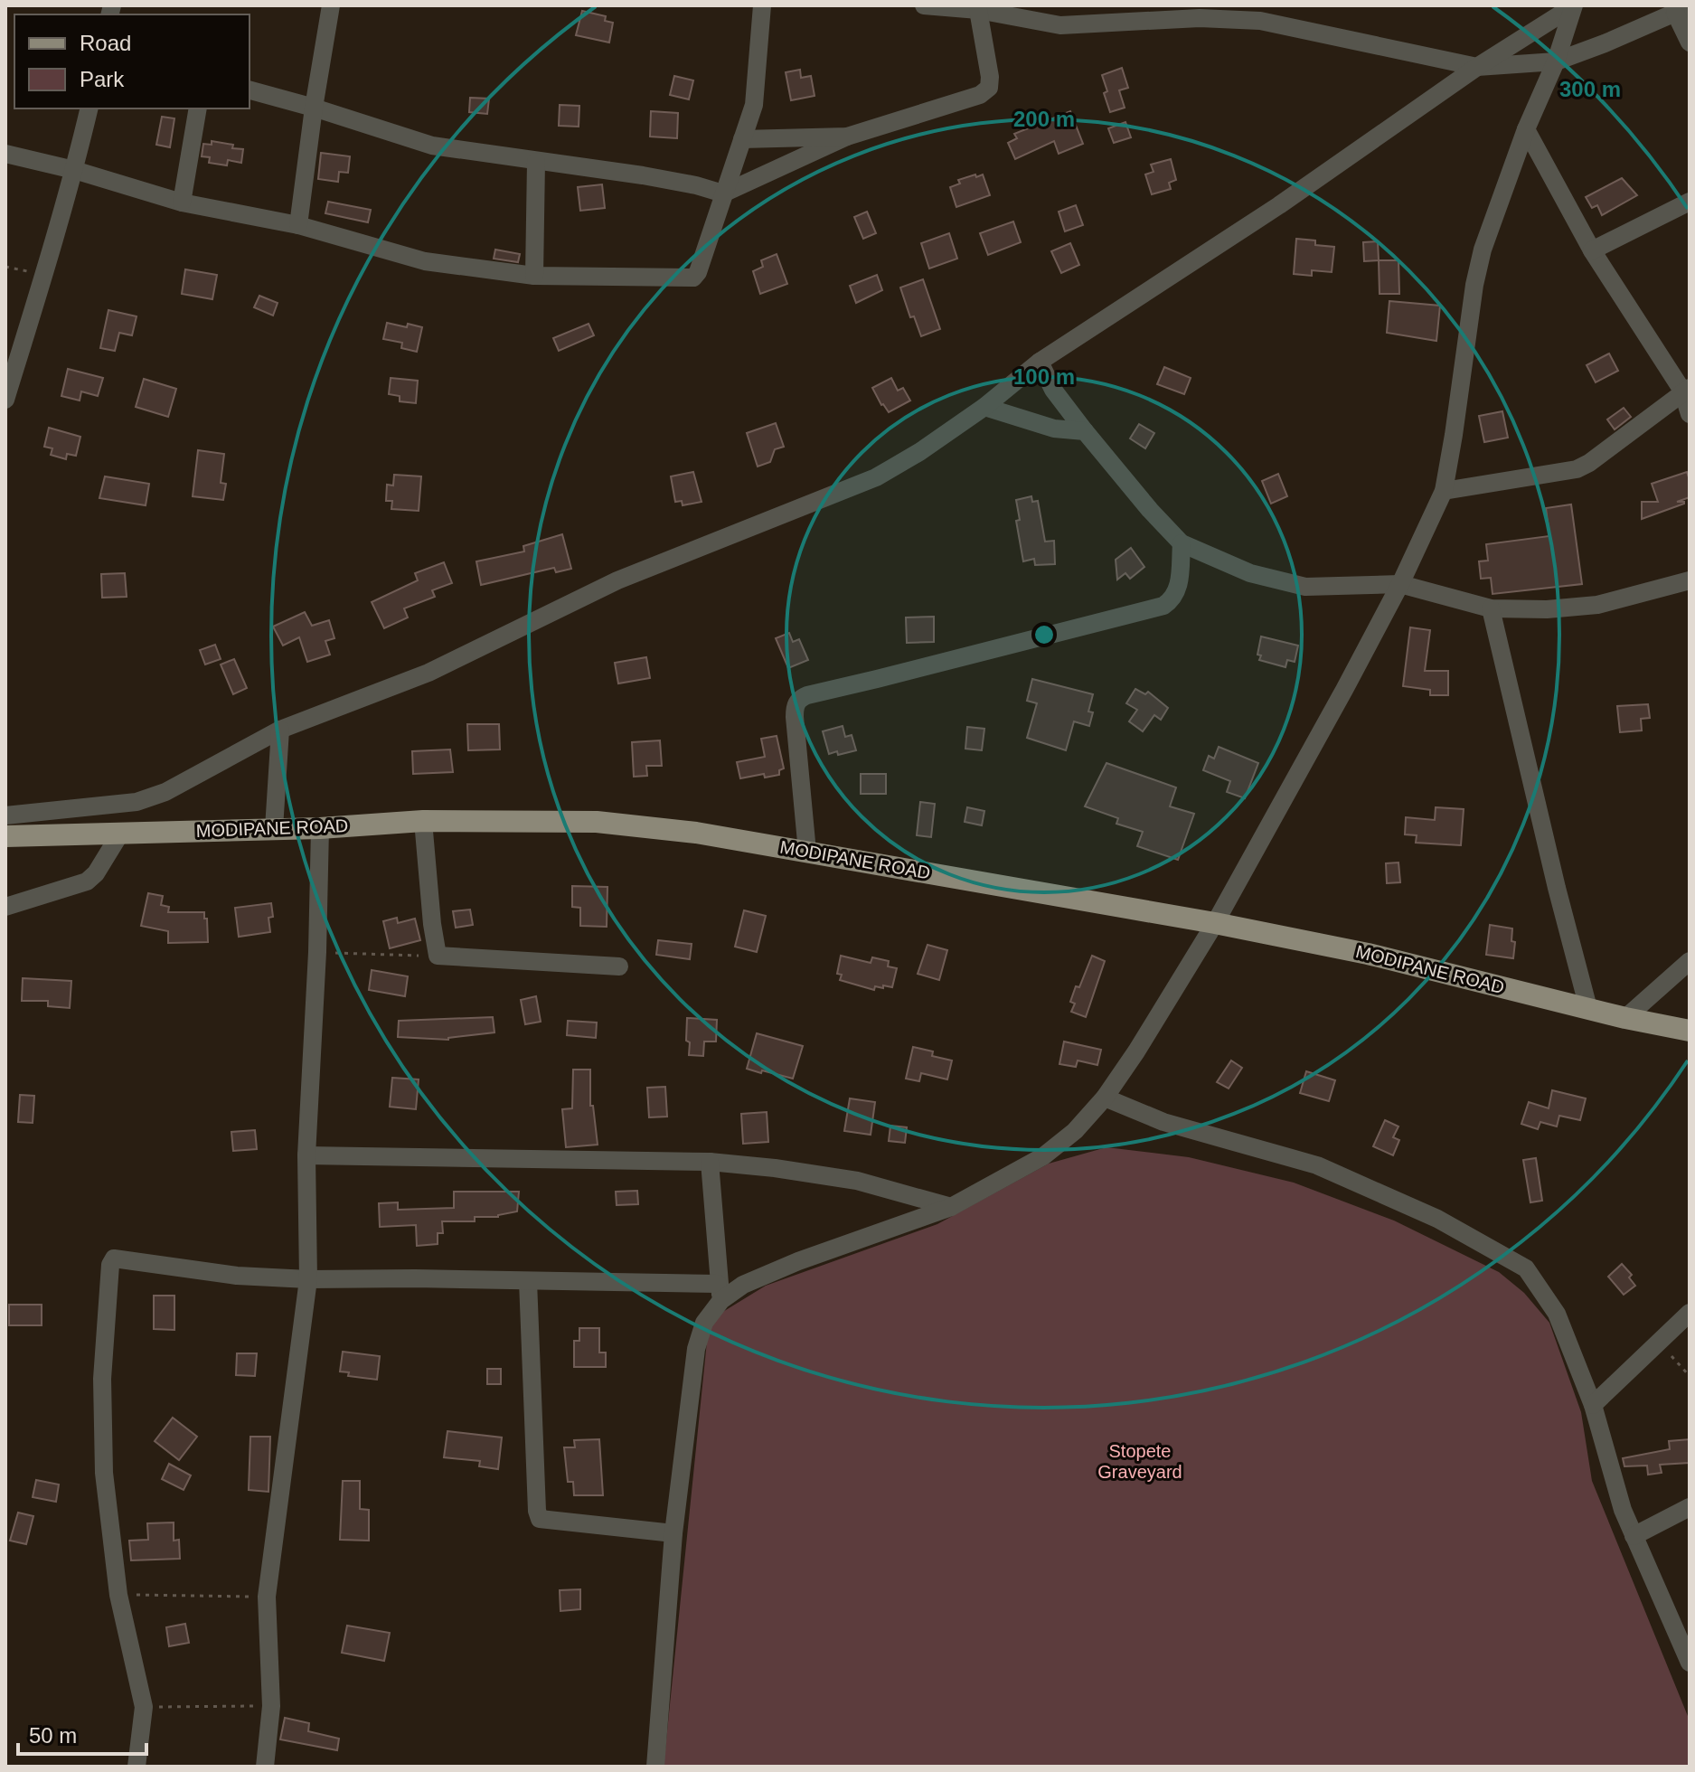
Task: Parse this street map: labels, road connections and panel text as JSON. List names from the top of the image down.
{
  "streets": {
    "main road": ["MODIPANE ROAD"]
  },
  "parks": ["Stopete Graveyard"],
  "legend": ["Road", "Park"],
  "scale_bar": "50 m",
  "rings": ["300 m", "200 m", "100 m"]
}
